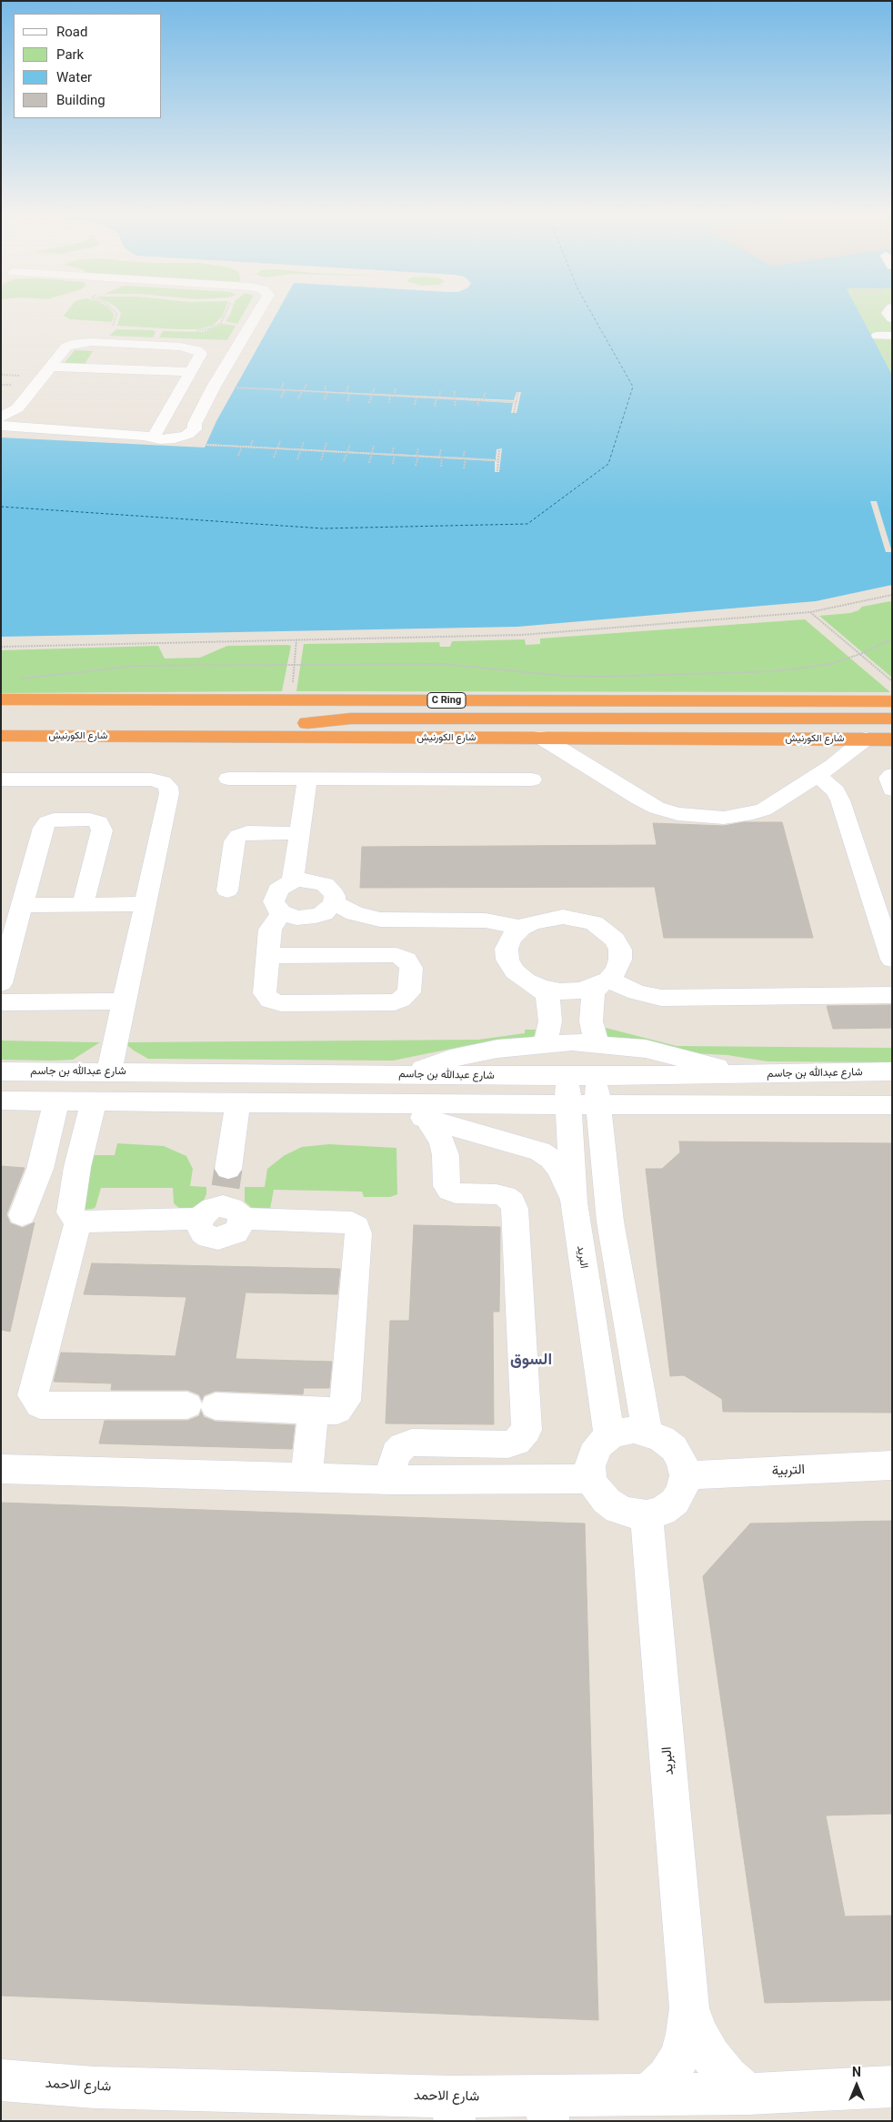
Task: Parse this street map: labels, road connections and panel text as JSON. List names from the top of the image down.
{
  "streets": {
    "highway": ["C Ring", "شارع الكورنيش"],
    "street": [
      "شارع عبدالله بن جاسم",
      "البريد",
      "التربية",
      "شارع الاحمد"
    ]
  },
  "crossings": [
    ["شارع عبدالله بن جاسم", "البريد"],
    ["البريد", "التربية"],
    ["البريد", "شارع الاحمد"]
  ],
  "districts": ["السوق"],
  "legend": [
    "Road",
    "Park",
    "Water",
    "Building"
  ],
  "north": "top"
}
